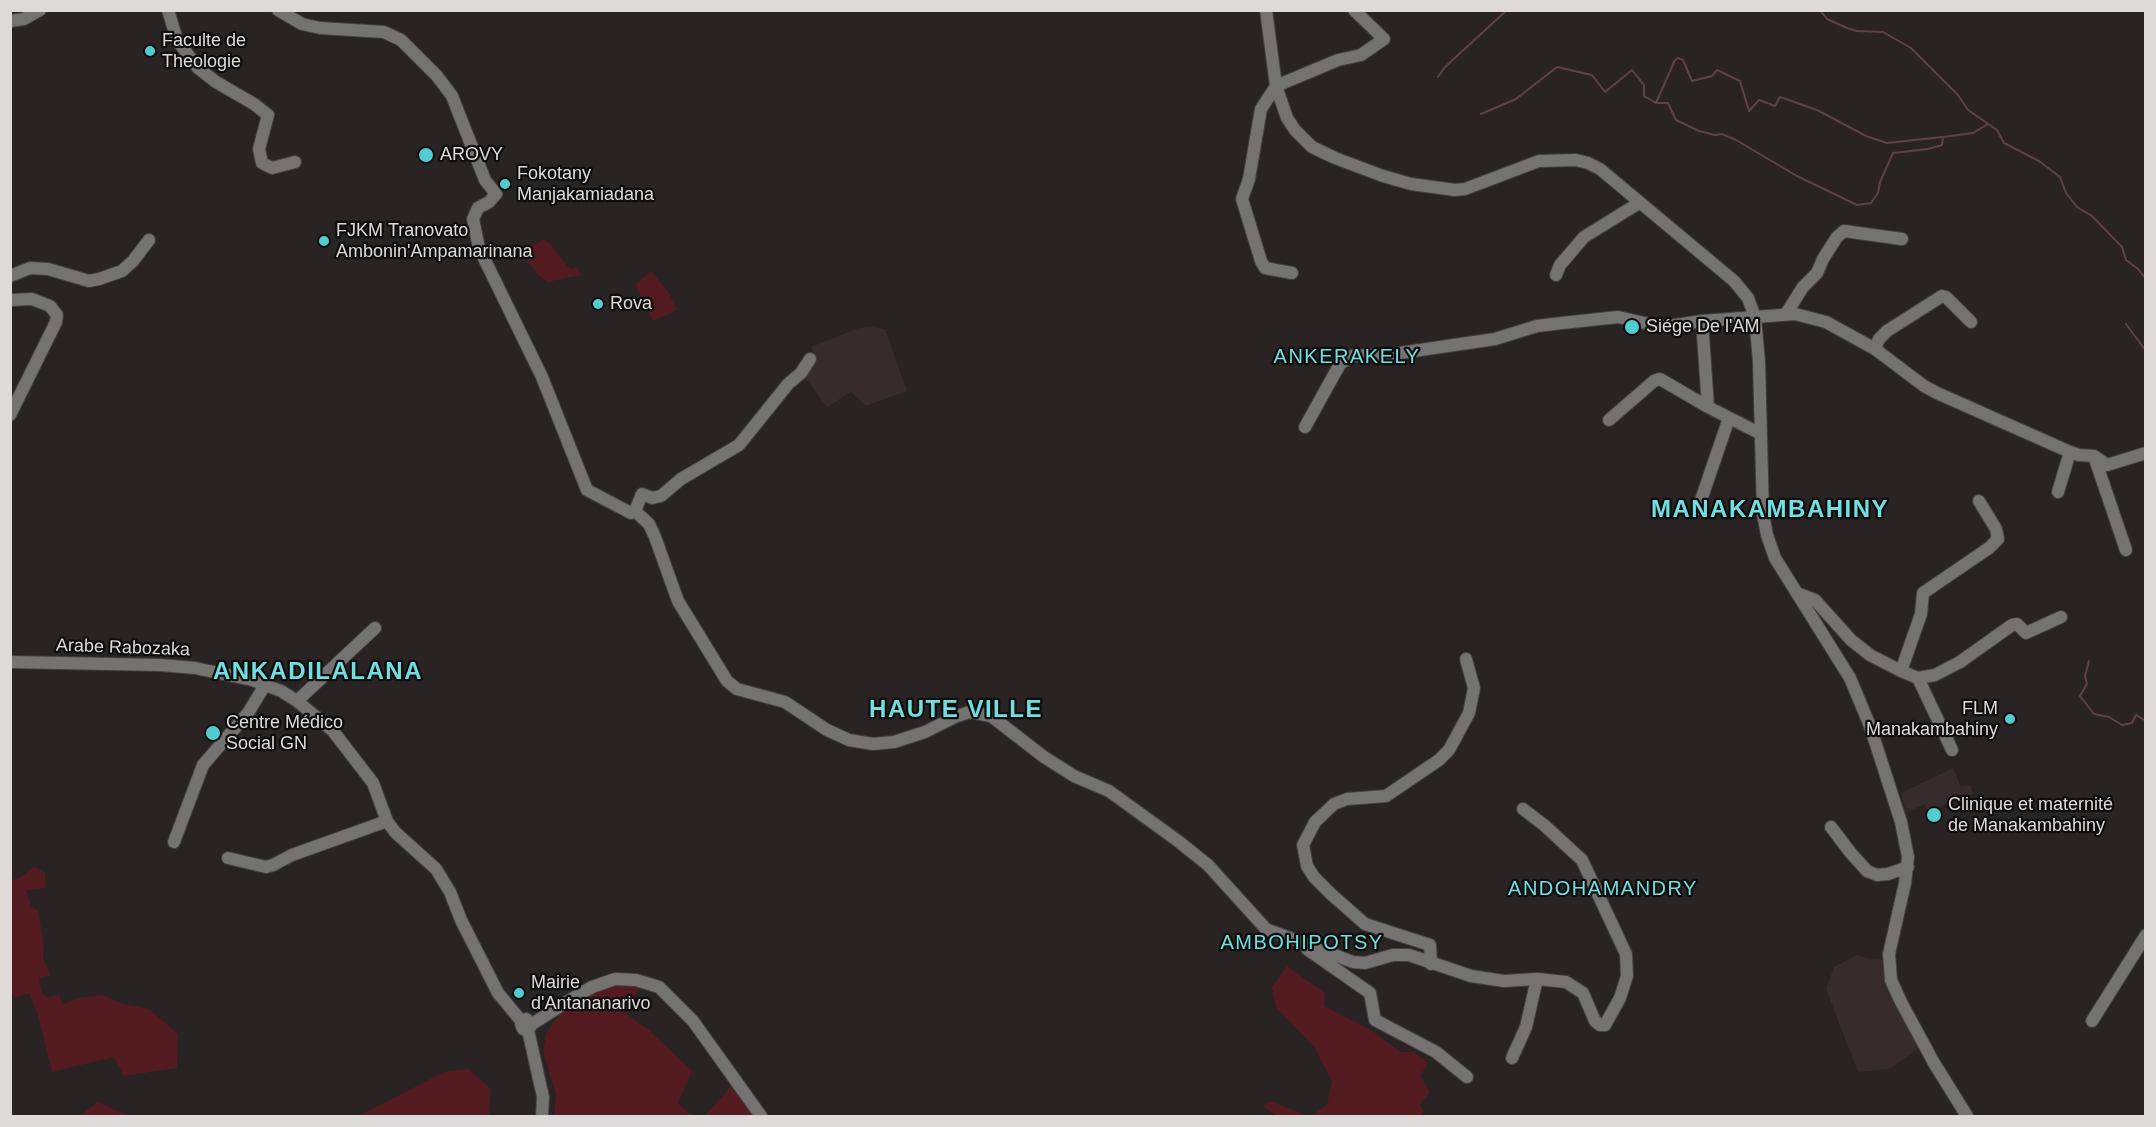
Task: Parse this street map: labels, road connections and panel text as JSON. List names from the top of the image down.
{
  "streets": {
    "street": ["Arabe Rabozaka"]
  },
  "districts": [
    "ANKERAKELY",
    "MANAKAMBAHINY",
    "ANKADILALANA",
    "HAUTE VILLE",
    "ANDOHAMANDRY",
    "AMBOHIPOTSY"
  ],
  "places": [
    "Faculte de Theologie",
    "AROVY",
    "Fokotany Manjakamiadana",
    "FJKM Tranovato Ambonin'Ampamarinana",
    "Rova",
    "Siége De l'AM",
    "FLM Manakambahiny",
    "Centre Médico Social GN",
    "Clinique et maternité de Manakambahiny",
    "Mairie d'Antananarivo"
  ]
}
